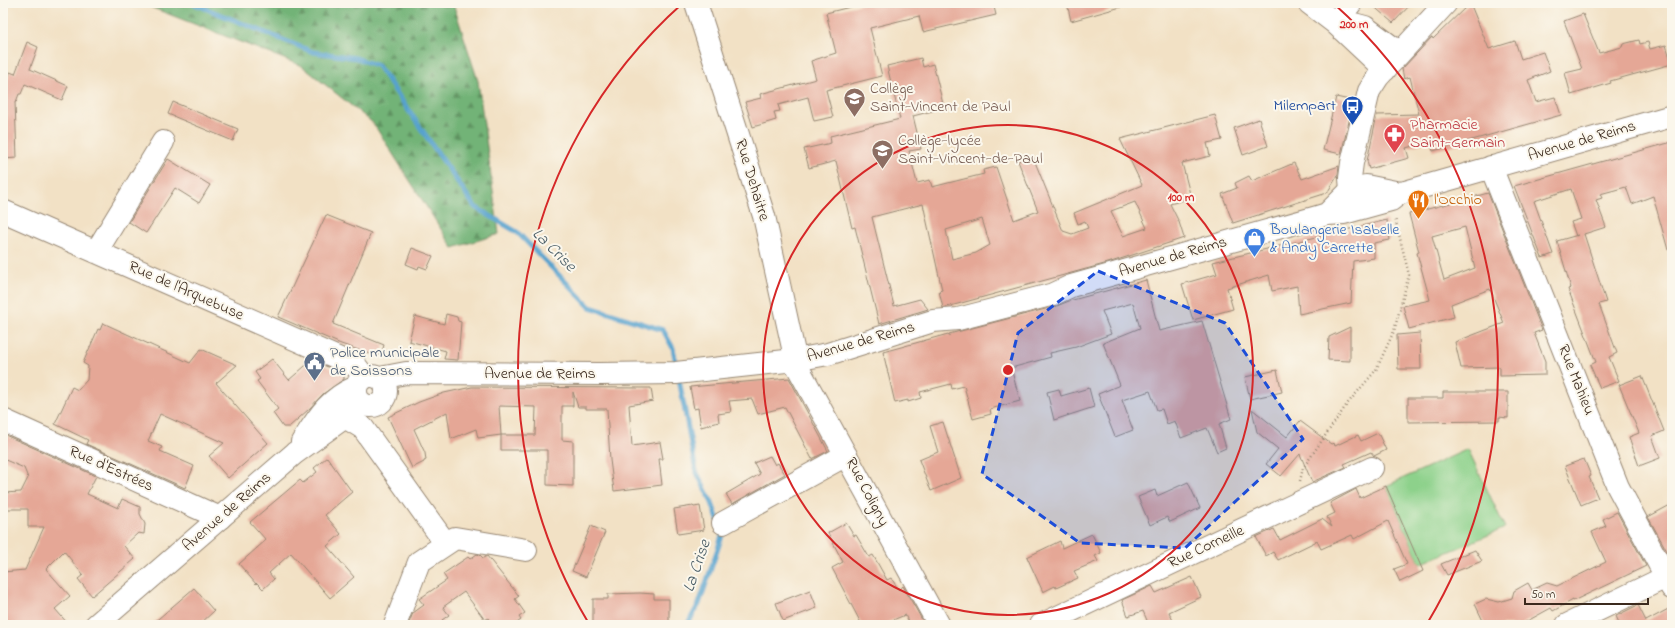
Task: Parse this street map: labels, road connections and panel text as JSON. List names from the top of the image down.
{
  "streets": {
    "street": [
      "Avenue de Reims",
      "Rue Dehaitre",
      "Rue de l'Arquebuse",
      "Rue Mahieu",
      "Rue d'Estrées",
      "Rue Coligny",
      "Rue Corneille"
    ]
  },
  "crossings": [
    ["Avenue de Reims", "Rue Dehaitre"],
    ["Avenue de Reims", "Rue de l'Arquebuse"],
    ["Avenue de Reims", "Rue Mahieu"],
    ["Avenue de Reims", "Rue d'Estrées"],
    ["Avenue de Reims", "Rue Coligny"],
    ["Rue Dehaitre", "Rue Coligny"]
  ],
  "water": ["La Crise"],
  "places": {
    "school or university": ["Collège Saint-Vincent de Paul", "Collège-lycée Saint-Vincent-de-Paul"],
    "bus stop": ["Milempart"],
    "pharmacy": ["Pharmacie Saint-Germain"],
    "restaurant": ["l'Occhio"],
    "shop": ["Boulangerie Isabelle & Andy Carrette"],
    "public building": ["Police municipale de Soissons"]
  },
  "scale_bar": "50 m",
  "rings": ["200 m", "100 m"]
}
